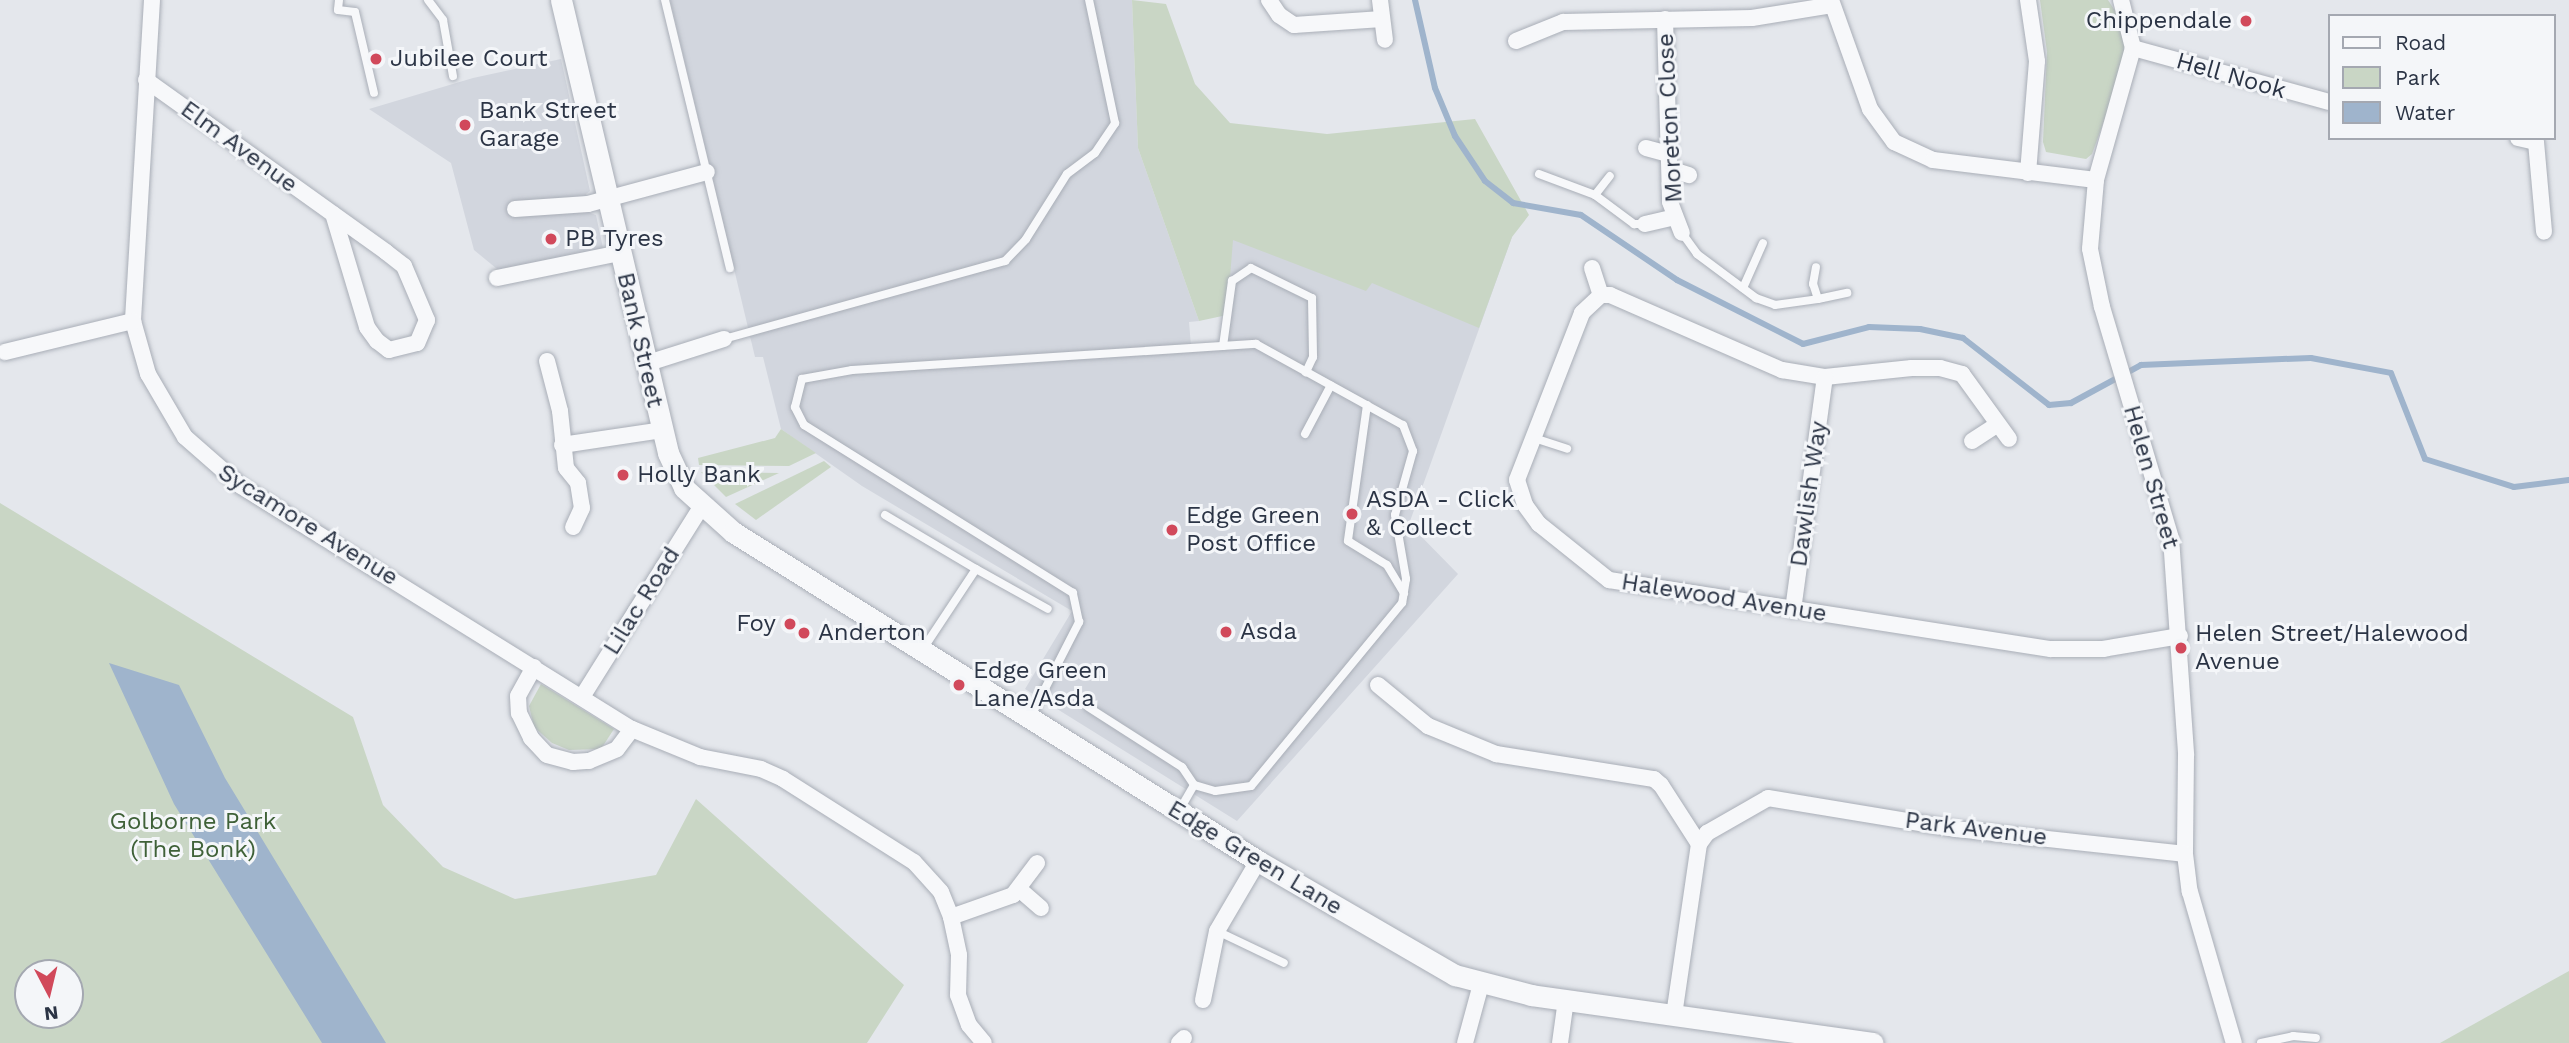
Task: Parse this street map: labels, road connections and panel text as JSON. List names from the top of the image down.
{
  "streets": {
    "street": [
      "Hell Nook",
      "Moreton Close",
      "Elm Avenue",
      "Bank Street",
      "Helen Street",
      "Dawlish Way",
      "Sycamore Avenue",
      "Halewood Avenue",
      "Lilac Road",
      "Park Avenue",
      "Edge Green Lane"
    ]
  },
  "crossings": [
    ["Hell Nook", "Helen Street"],
    ["Elm Avenue", "Sycamore Avenue"],
    ["Bank Street", "Lilac Road"],
    ["Bank Street", "Edge Green Lane"],
    ["Helen Street", "Halewood Avenue"],
    ["Helen Street", "Park Avenue"],
    ["Dawlish Way", "Halewood Avenue"],
    ["Sycamore Avenue", "Lilac Road"],
    ["Lilac Road", "Edge Green Lane"]
  ],
  "parks": ["Golborne Park (The Bonk)"],
  "places": [
    "Chippendale",
    "Jubilee Court",
    "Bank Street Garage",
    "PB Tyres",
    "Holly Bank",
    "ASDA - Click & Collect",
    "Edge Green Post Office",
    "Foy",
    "Asda",
    "Anderton",
    "Helen Street/Halewood Avenue",
    "Edge Green Lane/Asda"
  ],
  "legend": ["Road", "Park", "Water"],
  "north": "bottom"
}
